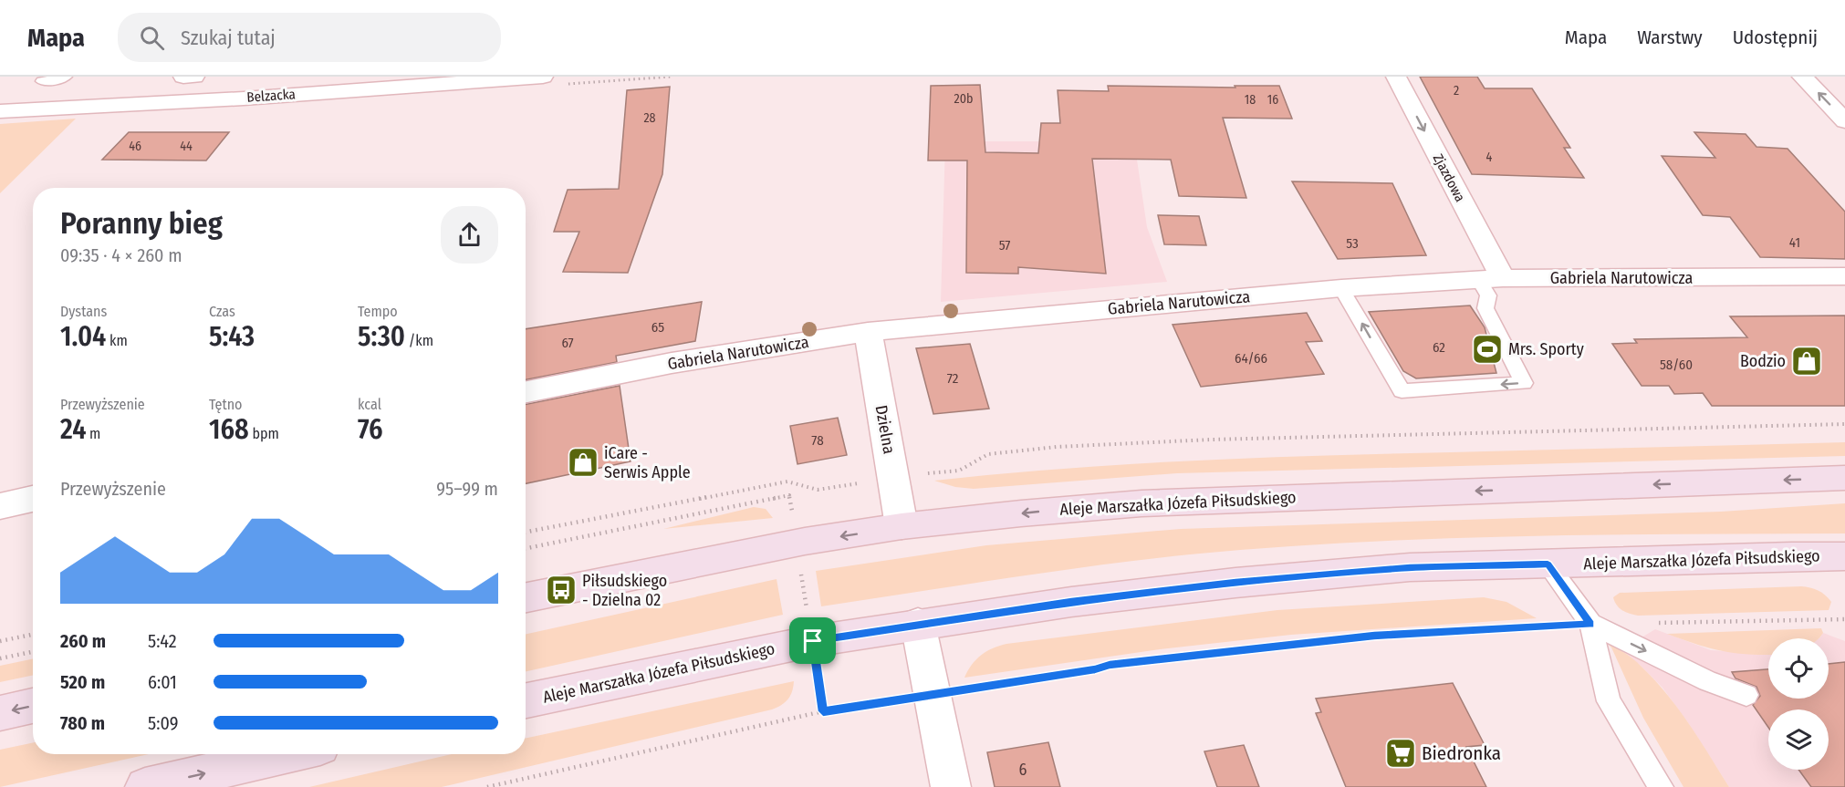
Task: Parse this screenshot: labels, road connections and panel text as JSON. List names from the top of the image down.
{
  "streets": {
    "main road": ["Aleje Marszałka Józefa Piłsudskiego"],
    "street": [
      "Belzacka",
      "Zjazdowa",
      "Gabriela Narutowicza",
      "Dzielna"
    ]
  },
  "crossings": [
    ["Zjazdowa", "Gabriela Narutowicza"],
    ["Gabriela Narutowicza", "Dzielna"],
    ["Dzielna", "Aleje Marszałka Józefa Piłsudskiego"]
  ],
  "one_way": ["Zjazdowa"],
  "places": {
    "sports": ["Mrs. Sporty"],
    "shop": ["Bodzio", "iCare - Serwis Apple"],
    "bus stop": ["Piłsudskiego - Dzielna 02"],
    "supermarket": ["Biedronka"]
  },
  "house_numbers": [
    "2",
    "20b",
    "18",
    "16",
    "28",
    "46",
    "44",
    "4",
    "41",
    "53",
    "57",
    "65",
    "67",
    "62",
    "64/66",
    "58/60",
    "72",
    "78",
    "6"
  ],
  "page": {
    "header": "Mapa",
    "search": "Szukaj tutaj",
    "nav": ["Mapa", "Warstwy", "Udostępnij"],
    "heading": ["Poranny bieg", "09:35 · 4 × 260 m"],
    "stats": [
      ["Dystans", "1.04 km"],
      ["Czas", "5:43"],
      ["Tempo", "5:30 /km"],
      ["Przewyższenie", "24 m"],
      ["Tętno", "168 bpm"],
      ["kcal", "76"]
    ],
    "chart": ["Przewyższenie", "95–99 m"],
    "list": [
      {
        "name": "260 m",
        "note": "5:42"
      },
      {
        "name": "520 m",
        "note": "6:01"
      },
      {
        "name": "780 m",
        "note": "5:09"
      }
    ]
  }
}
